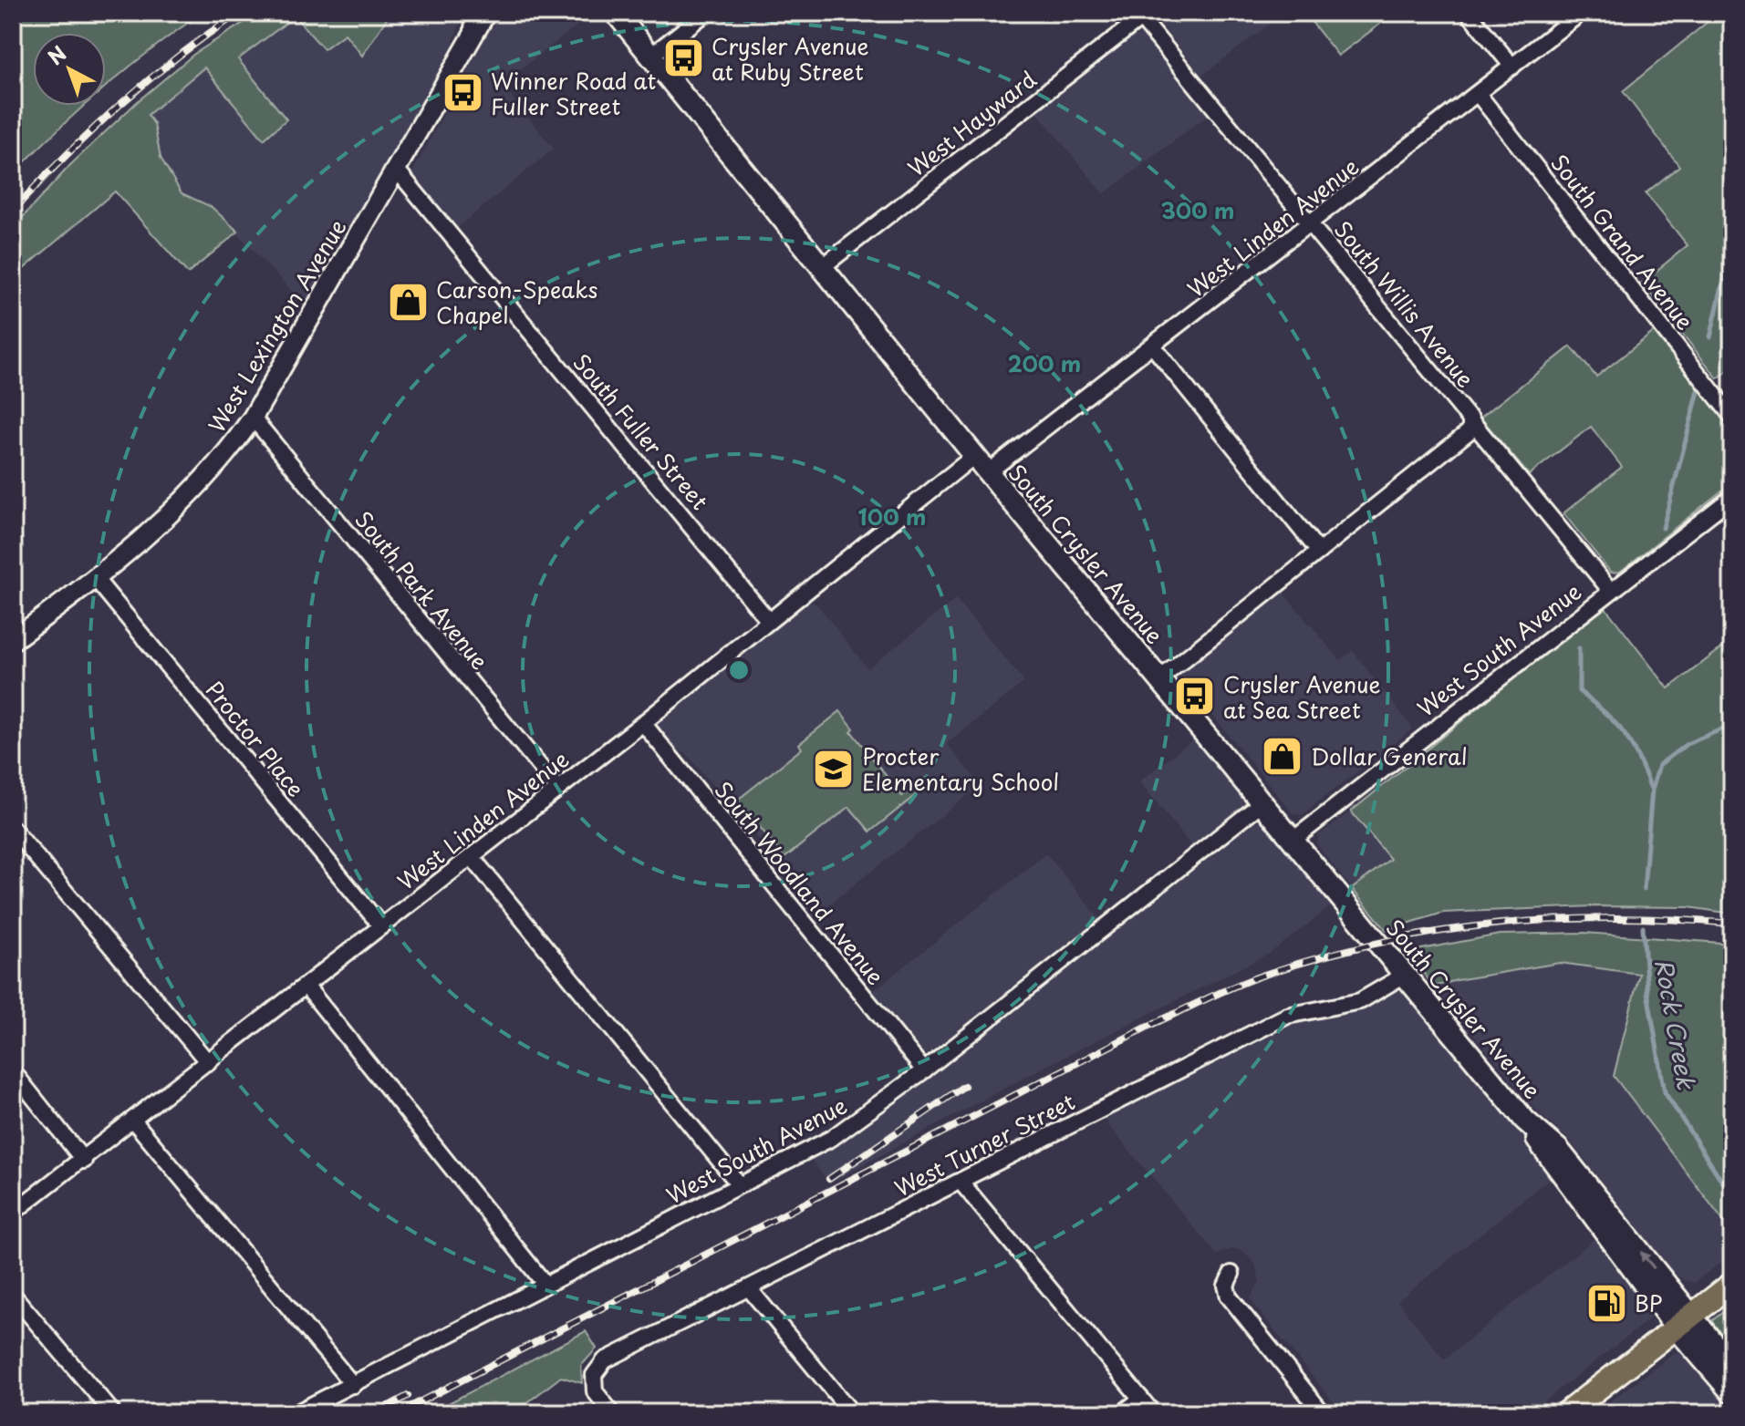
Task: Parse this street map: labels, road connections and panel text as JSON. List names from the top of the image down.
{
  "streets": {
    "main road": ["South Crysler Avenue"],
    "street": [
      "West Hayward",
      "West Linden Avenue",
      "South Grand Avenue",
      "South Willis Avenue",
      "West Lexington Avenue",
      "South Fuller Street",
      "South Park Avenue",
      "West South Avenue",
      "Proctor Place",
      "South Woodland Avenue",
      "West Turner Street"
    ]
  },
  "crossings": [
    ["West Hayward", "South Willis Avenue"],
    ["West Hayward", "South Crysler Avenue"],
    ["West Linden Avenue", "South Grand Avenue"],
    ["West Linden Avenue", "South Willis Avenue"],
    ["West Linden Avenue", "South Fuller Street"],
    ["West Linden Avenue", "South Crysler Avenue"],
    ["West Linden Avenue", "South Park Avenue"],
    ["West Linden Avenue", "Proctor Place"],
    ["West Linden Avenue", "South Woodland Avenue"],
    ["South Willis Avenue", "West South Avenue"],
    ["West Lexington Avenue", "South Fuller Street"],
    ["West Lexington Avenue", "South Park Avenue"],
    ["West Lexington Avenue", "Proctor Place"],
    ["South Crysler Avenue", "West South Avenue"],
    ["South Crysler Avenue", "West Turner Street"],
    ["West South Avenue", "South Woodland Avenue"]
  ],
  "water": ["Rock Creek"],
  "places": {
    "bus stop": ["Crysler Avenue at Ruby Street", "Winner Road at Fuller Street", "Crysler Avenue at Sea Street"],
    "shop": ["Carson-Speaks Chapel", "Dollar General"],
    "school or university": ["Procter Elementary School"],
    "fuel station": ["BP"]
  },
  "north": "top left",
  "rings": ["300 m", "200 m", "100 m"]
}
